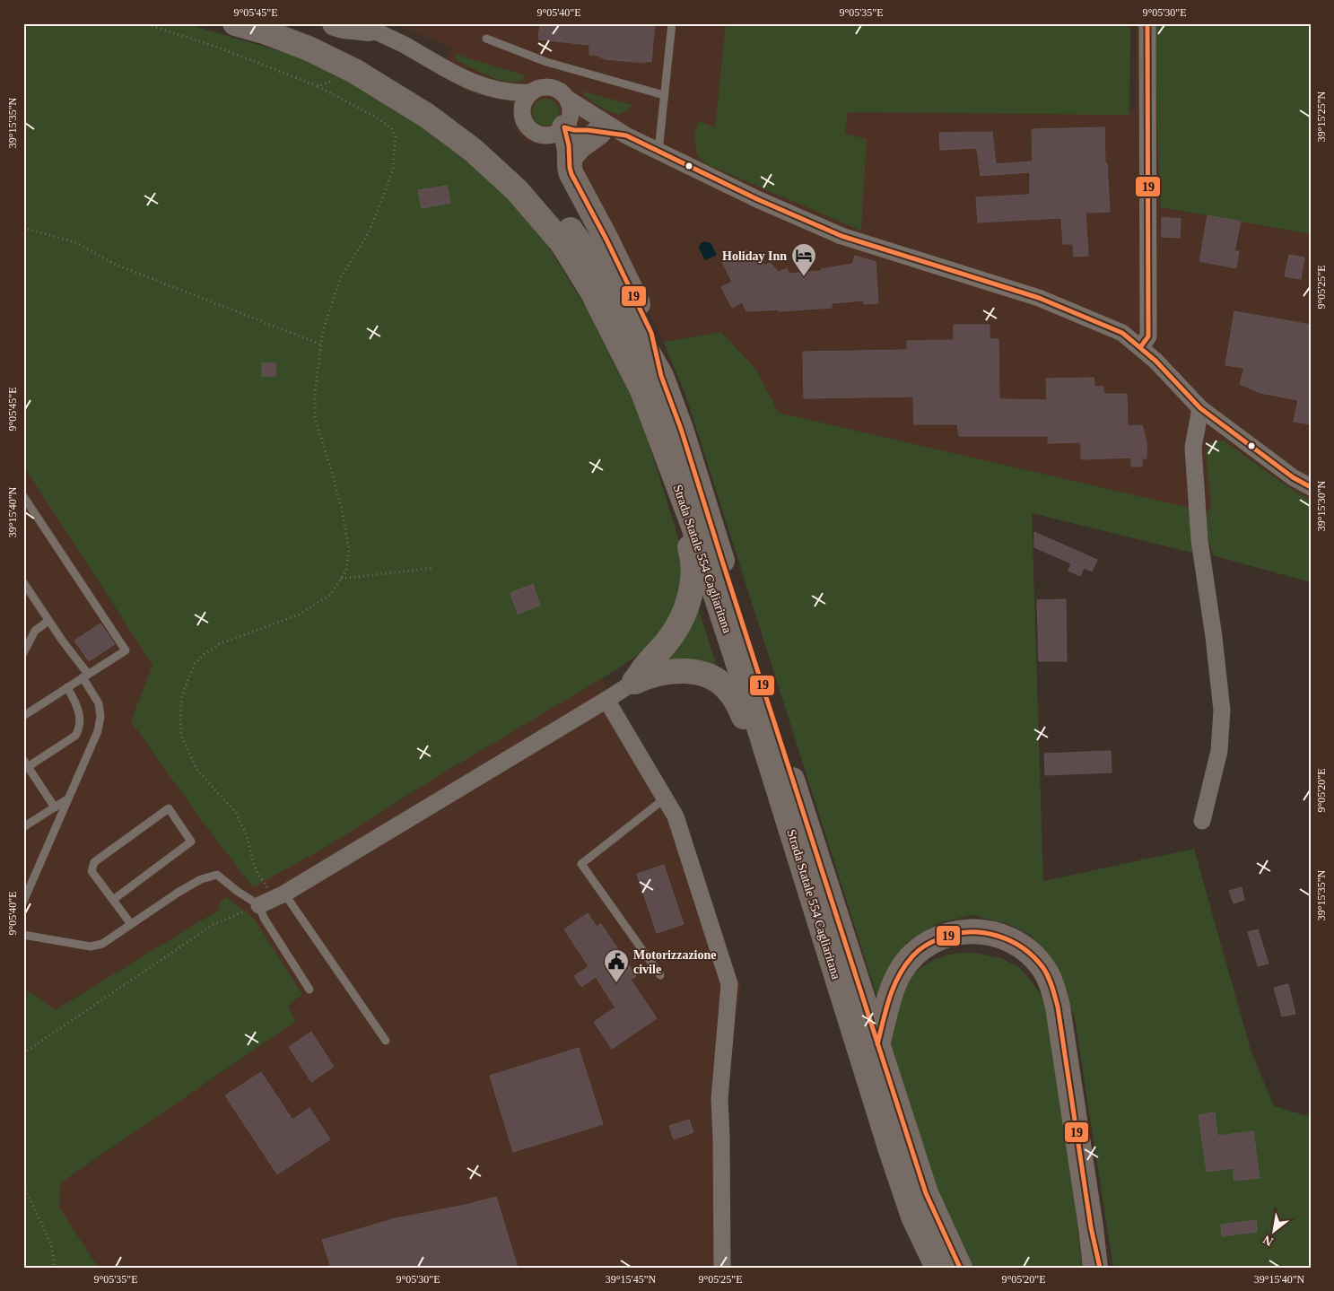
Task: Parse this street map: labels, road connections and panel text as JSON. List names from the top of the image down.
{
  "streets": {
    "highway": ["Strada Statale 554 Cagliaritana"]
  },
  "places": {
    "hotel": ["Holiday Inn"],
    "public building": ["Motorizzazione civile"]
  },
  "lines": ["transit line 19"],
  "north": "bottom left",
  "coordinates": [
    "9°05'45\"E",
    "9°05'40\"E",
    "9°05'35\"E",
    "9°05'30\"E",
    "39°15'25\"N",
    "39°15'35\"N",
    "9°05'25\"E",
    "39°15'30\"N",
    "39°15'40\"N",
    "9°05'20\"E",
    "39°15'45\"N"
  ]
}
